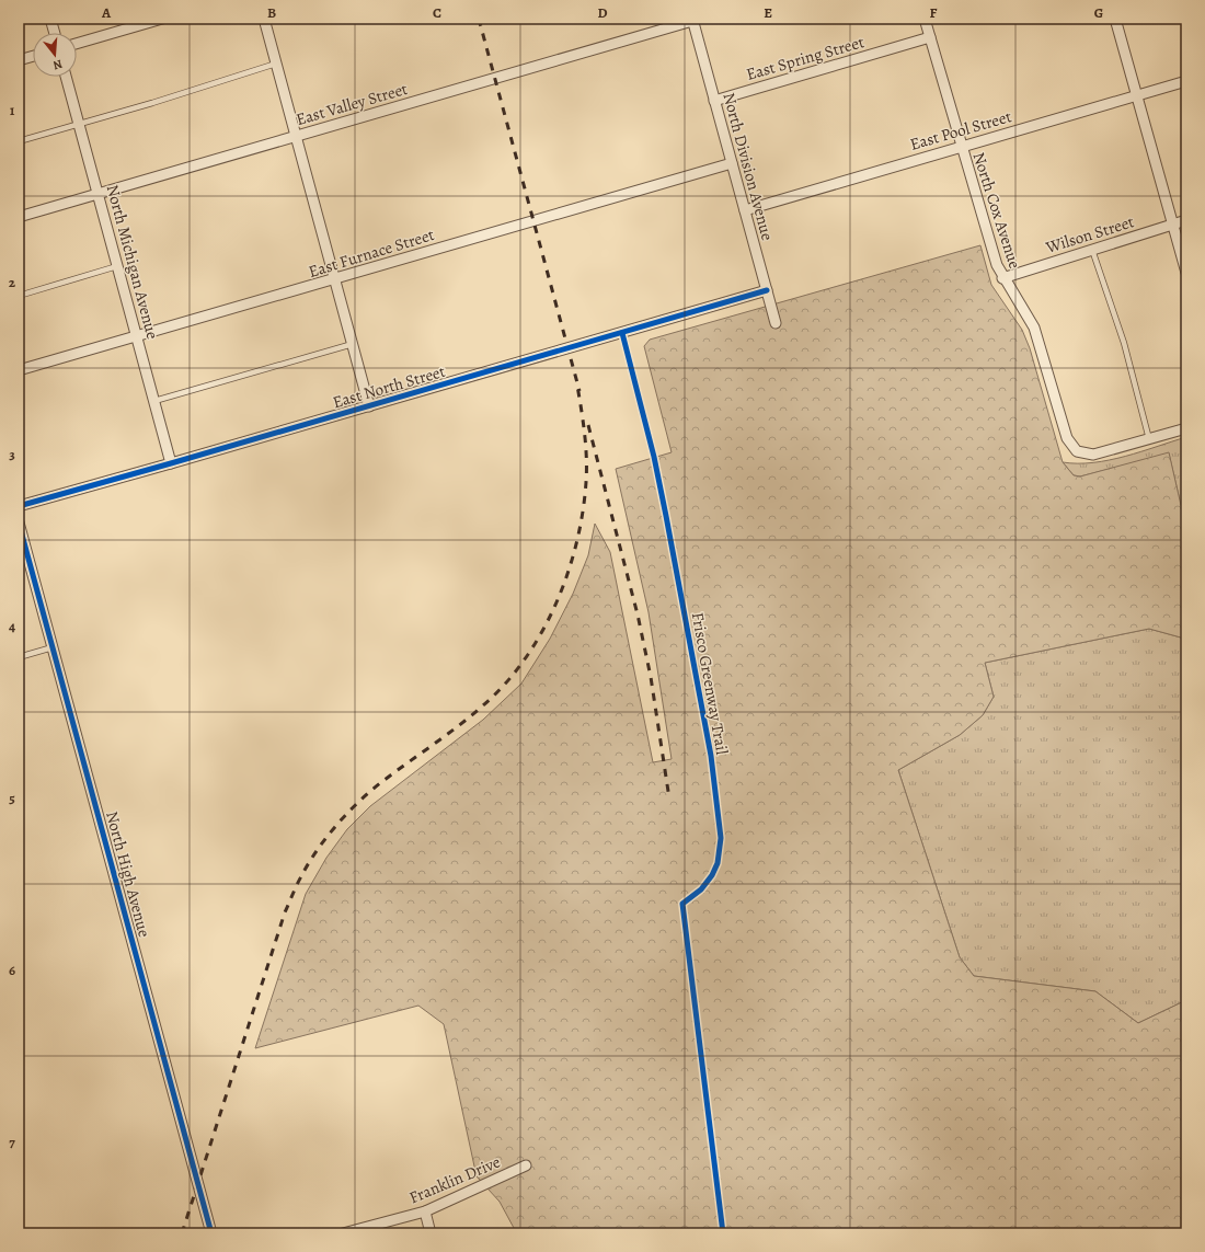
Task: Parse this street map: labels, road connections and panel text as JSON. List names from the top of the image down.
{
  "streets": {
    "street": [
      "East Spring Street",
      "East Valley Street",
      "East Pool Street",
      "North Division Avenue",
      "North Cox Avenue",
      "Wilson Street",
      "East Furnace Street",
      "North Michigan Avenue",
      "East North Street",
      "North High Avenue",
      "Franklin Drive"
    ],
    "cycle path": ["Frisco Greenway Trail"]
  },
  "crossings": [
    ["East Spring Street", "North Division Avenue"],
    ["East Spring Street", "North Cox Avenue"],
    ["East Valley Street", "North Division Avenue"],
    ["East Valley Street", "North Michigan Avenue"],
    ["East Pool Street", "North Division Avenue"],
    ["East Pool Street", "North Cox Avenue"],
    ["North Division Avenue", "East Furnace Street"],
    ["North Division Avenue", "East North Street"],
    ["North Cox Avenue", "Wilson Street"],
    ["East Furnace Street", "North Michigan Avenue"],
    ["North Michigan Avenue", "East North Street"]
  ],
  "north": "bottom",
  "grid": {
    "columns": [
      "A",
      "B",
      "C",
      "D",
      "E",
      "F",
      "G"
    ],
    "rows": [
      "1",
      "2",
      "3",
      "4",
      "5",
      "6",
      "7"
    ]
  }
}
